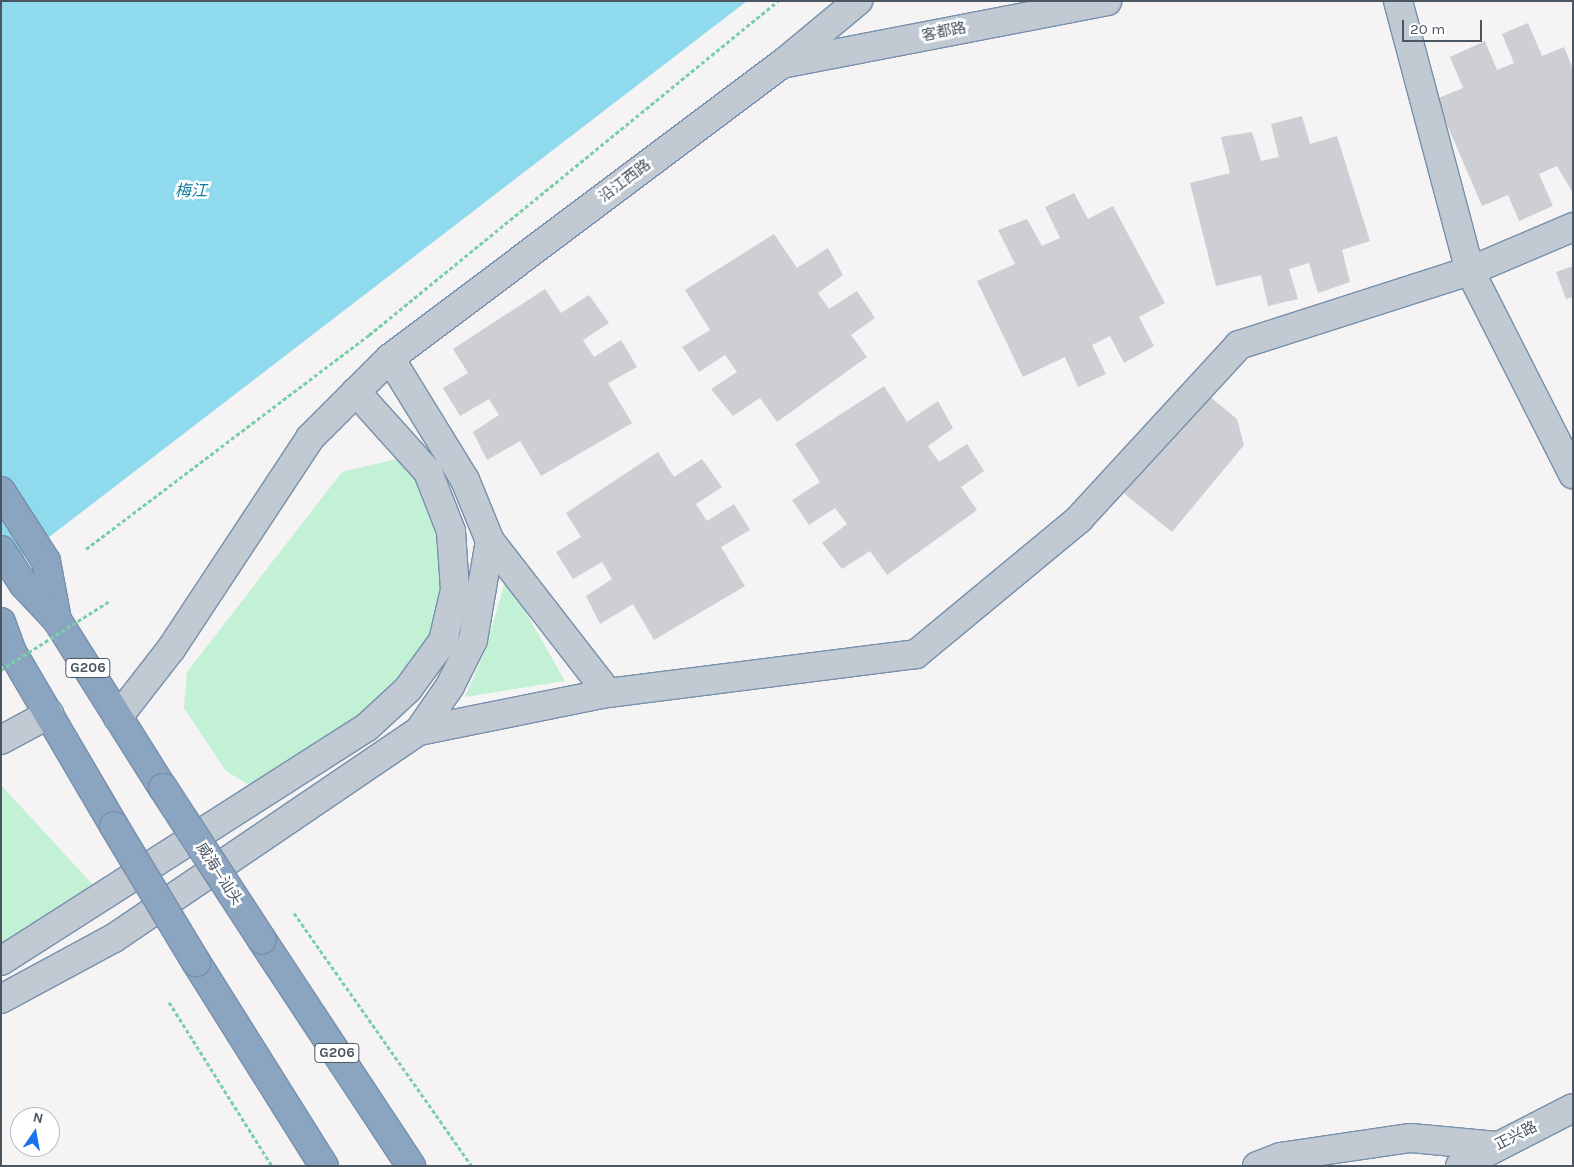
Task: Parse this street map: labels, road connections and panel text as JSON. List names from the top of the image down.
{
  "streets": {
    "highway": ["G206", "威海—汕头"],
    "street": ["客都路", "沿江西路", "正兴路"]
  },
  "crossings": [
    ["客都路", "沿江西路"],
    ["沿江西路", "威海—汕头"]
  ],
  "water": ["梅江"],
  "scale_bar": "20 m",
  "north": "top"
}
